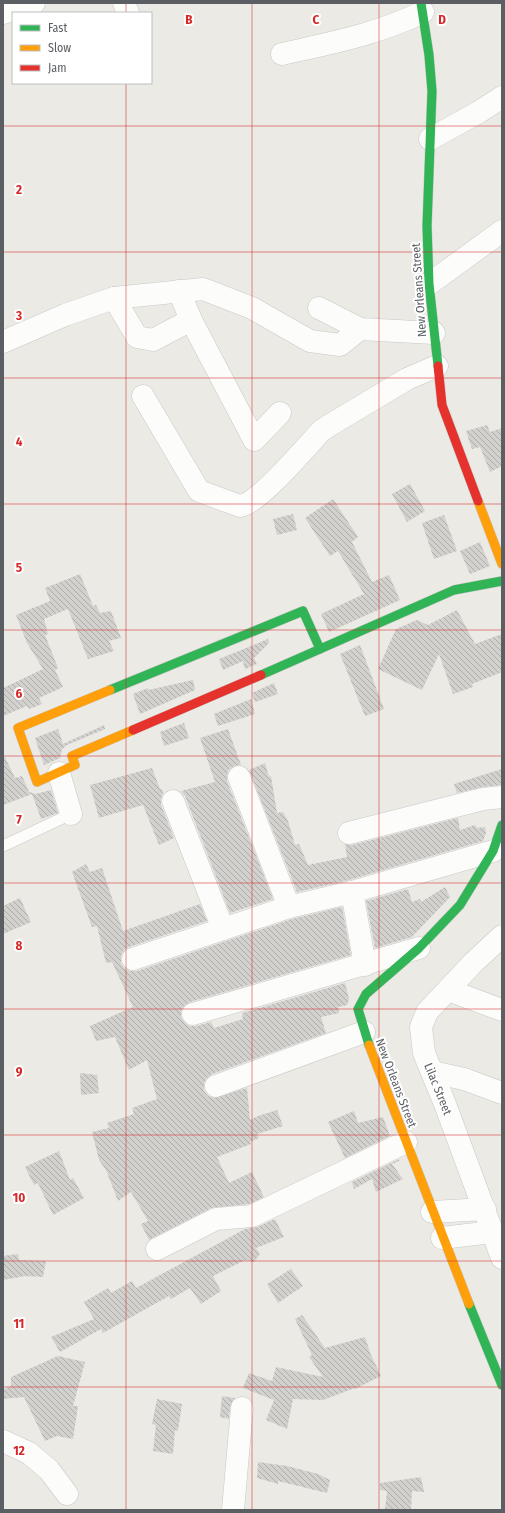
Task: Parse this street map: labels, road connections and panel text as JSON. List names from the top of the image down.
{
  "streets": {
    "street": ["New Orleans Street", "Lilac Street"]
  },
  "legend": ["Fast", "Slow", "Jam"],
  "grid": {
    "columns": ["B", "C", "D"],
    "rows": [
      "2",
      "3",
      "4",
      "5",
      "6",
      "7",
      "8",
      "9",
      "10",
      "11",
      "12"
    ]
  }
}
